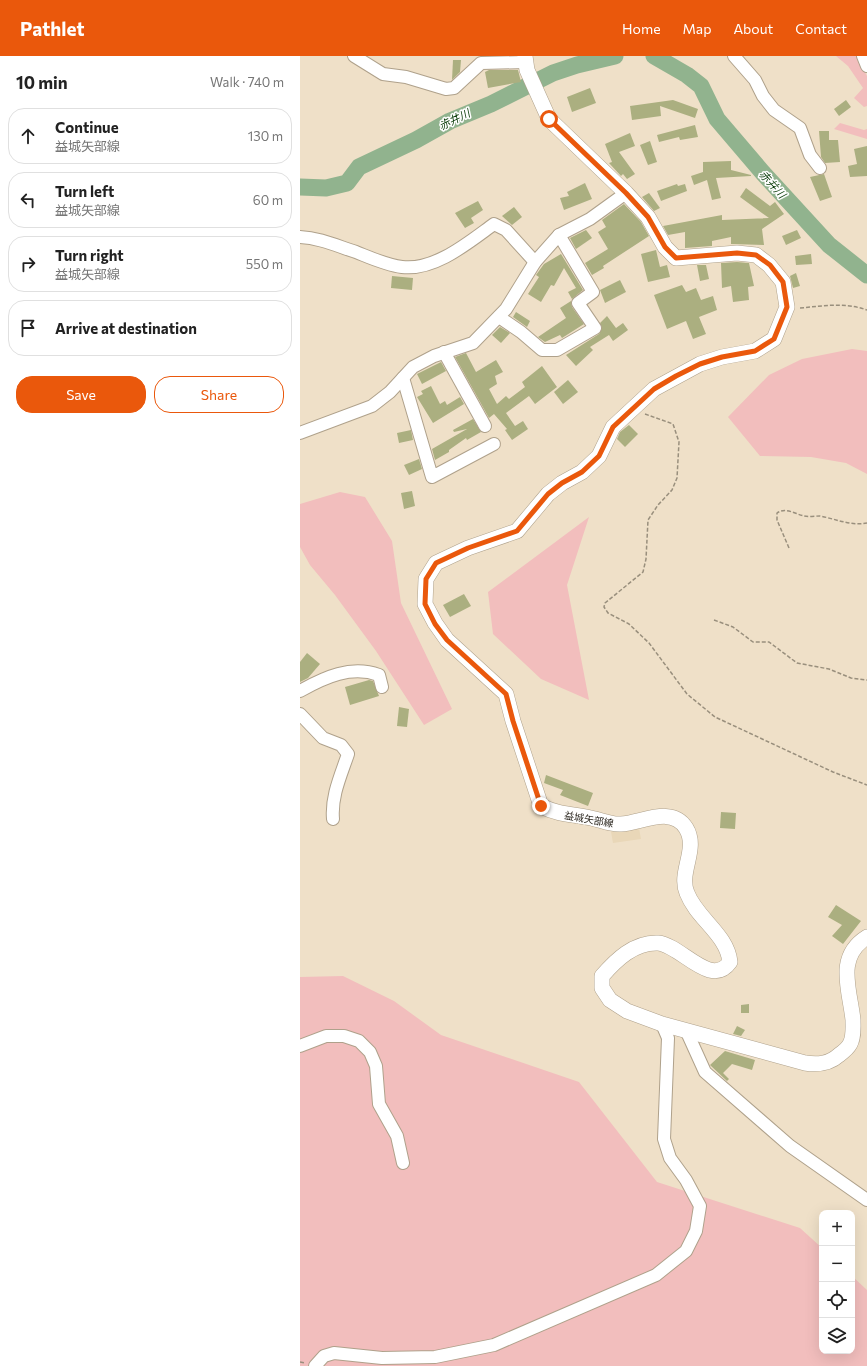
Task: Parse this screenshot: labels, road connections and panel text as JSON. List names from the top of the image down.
{
  "streets": {
    "main road": ["益城矢部線"]
  },
  "water": ["赤井川"],
  "page": {
    "header": "Pathlet",
    "nav": [
      "Home",
      "Map",
      "About",
      "Contact"
    ],
    "heading": ["10 min", "Walk · 740 m"],
    "list": [
      ["Continue", "益城矢部線", "130 m"],
      ["Turn left", "益城矢部線", "60 m"],
      ["Turn right", "益城矢部線", "550 m"],
      "Arrive at destination"
    ],
    "buttons": ["Save", "Share"],
    "map_buttons": ["+", "−"]
  }
}
